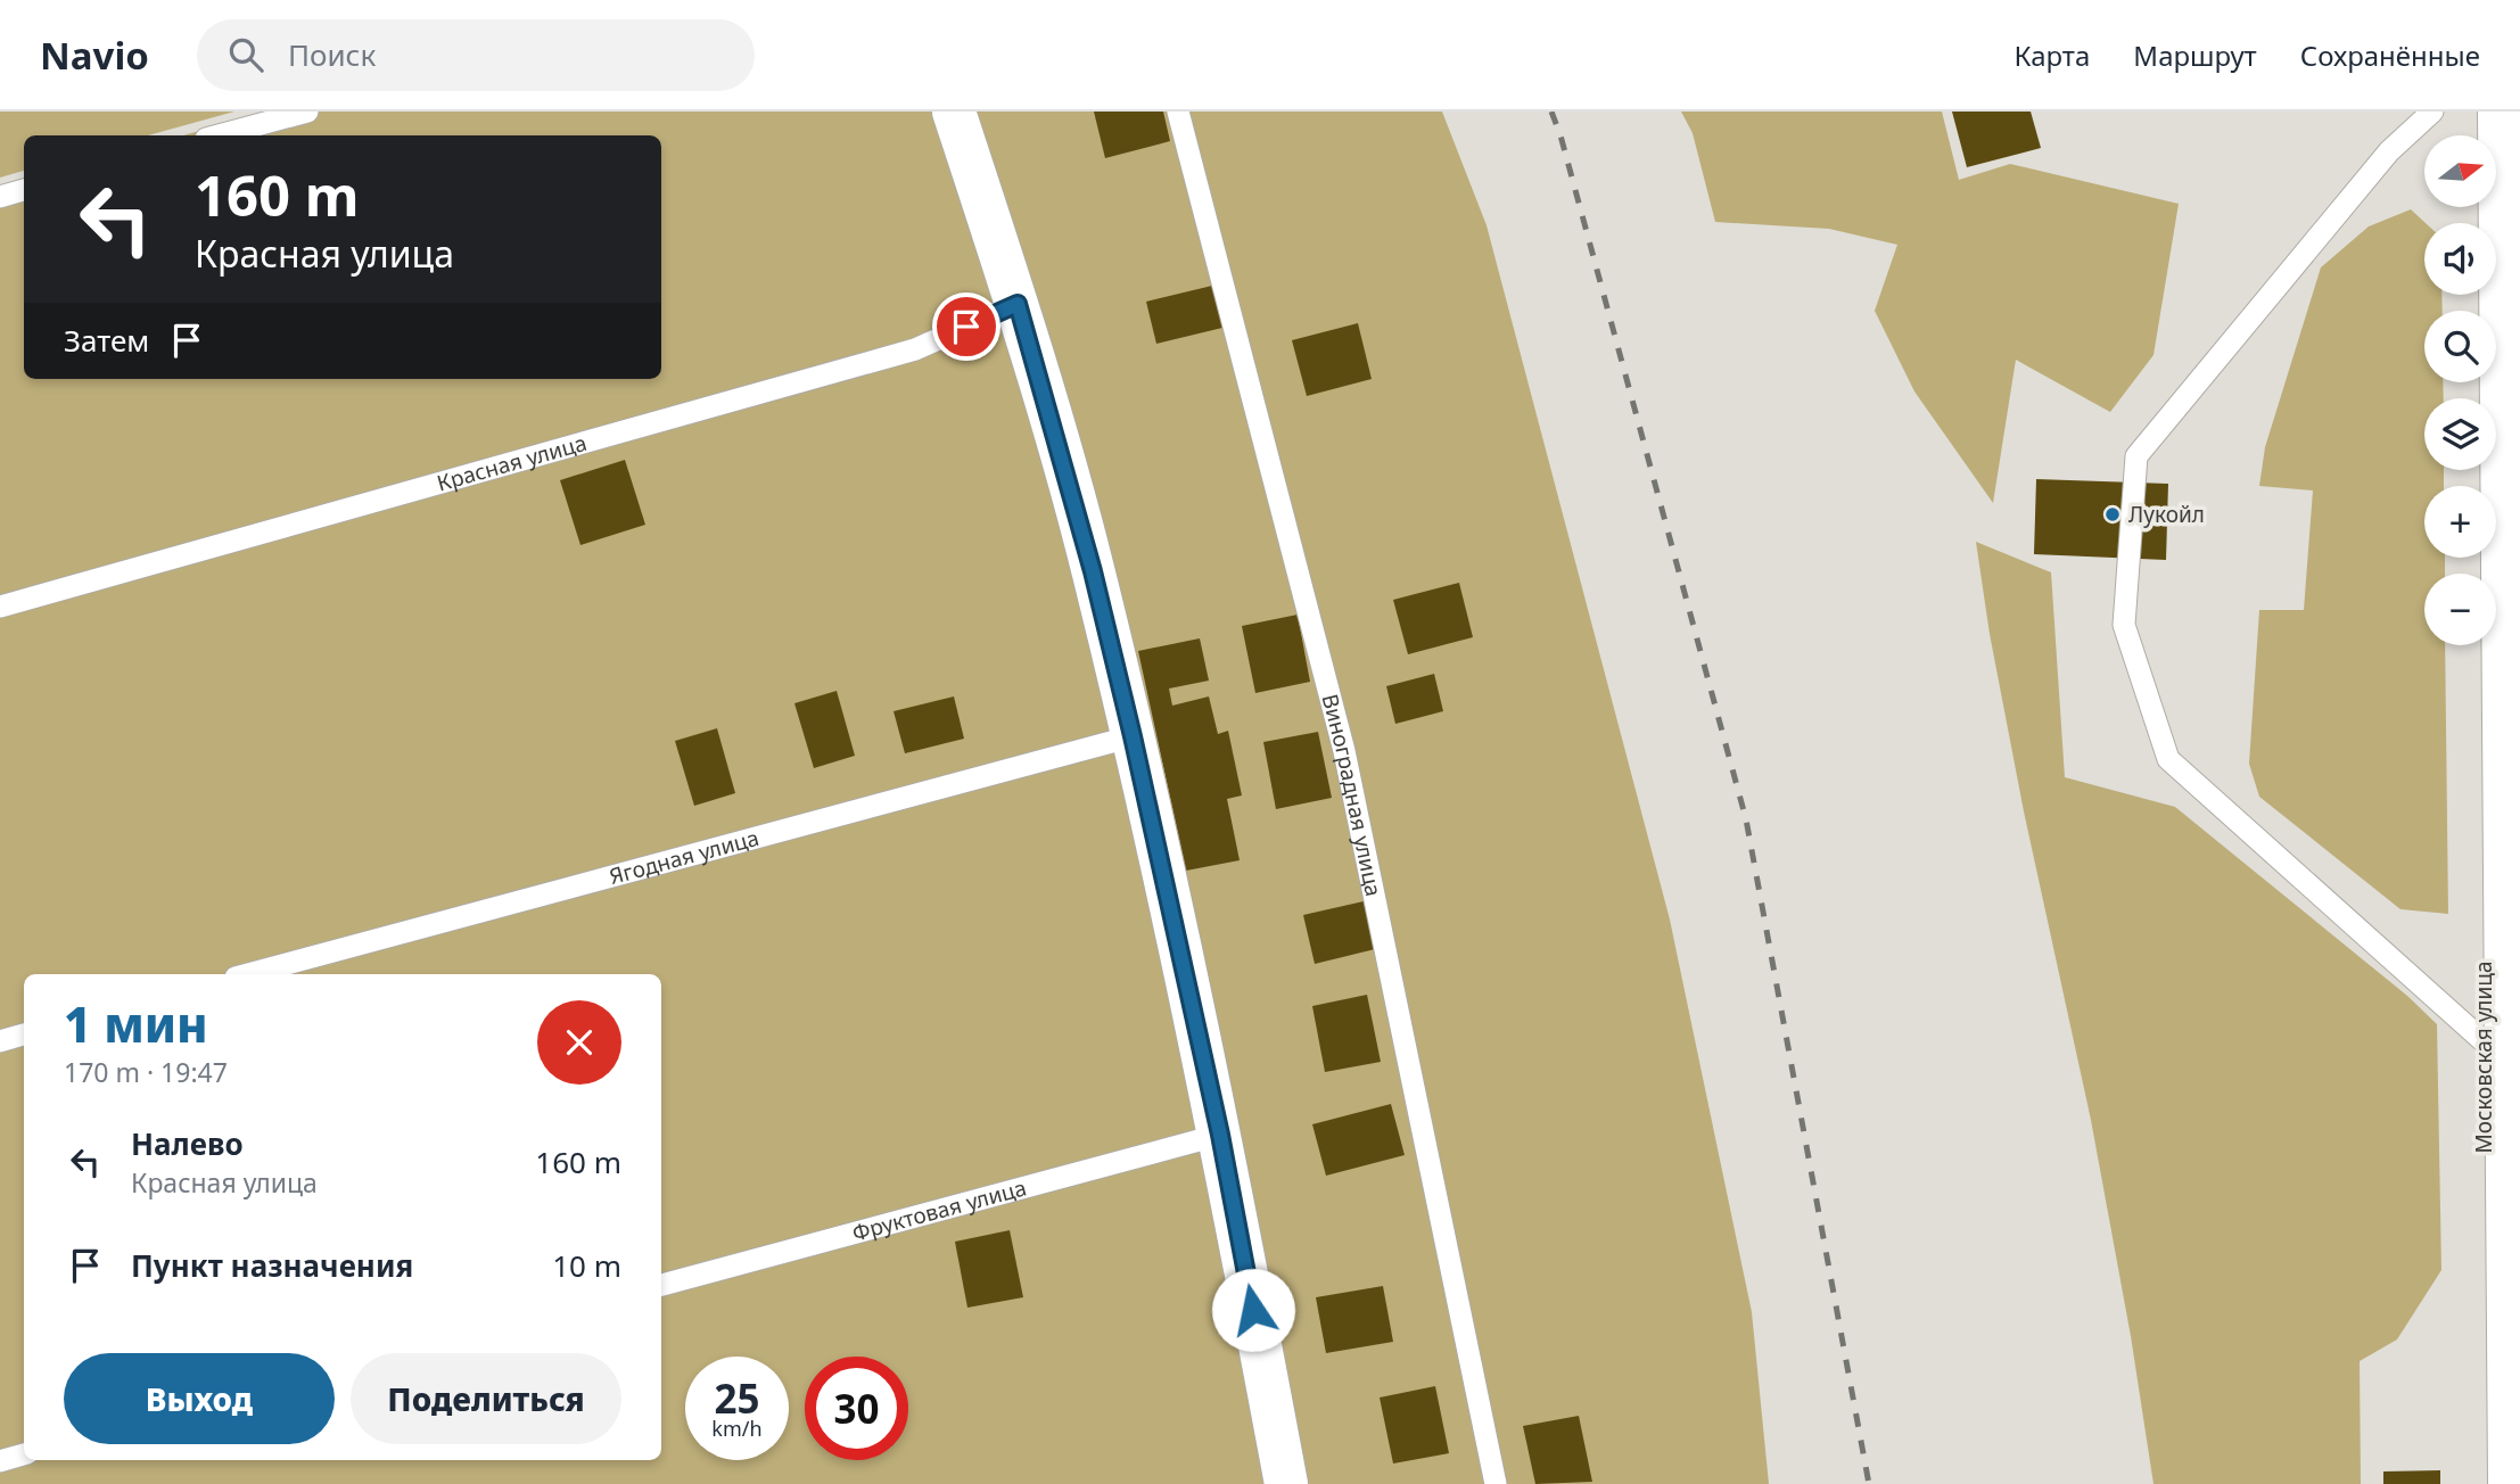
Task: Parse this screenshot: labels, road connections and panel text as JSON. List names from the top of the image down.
{
  "streets": {
    "main road": ["Московская улица"],
    "lane": [
      "Красная улица",
      "Виноградная улица",
      "Ягодная улица",
      "Фруктовая улица"
    ]
  },
  "places": ["Лукойл"],
  "north": "right",
  "page": {
    "header": "Navio",
    "search": "Поиск",
    "nav": ["Карта", "Маршрут", "Сохранённые"],
    "map_buttons": ["+", "−"],
    "turn": ["160 m", "Красная улица"],
    "then": "Затем",
    "heading": ["1 мин", "170 m · 19:47"],
    "list": [
      {
        "name": "Налево",
        "note": "Красная улица",
        "value": "160 m"
      },
      {
        "name": "Пункт назначения",
        "value": "10 m"
      }
    ],
    "buttons": ["Выход", "Поделиться"],
    "speed": "25 km/h",
    "limit": "30"
  }
}
